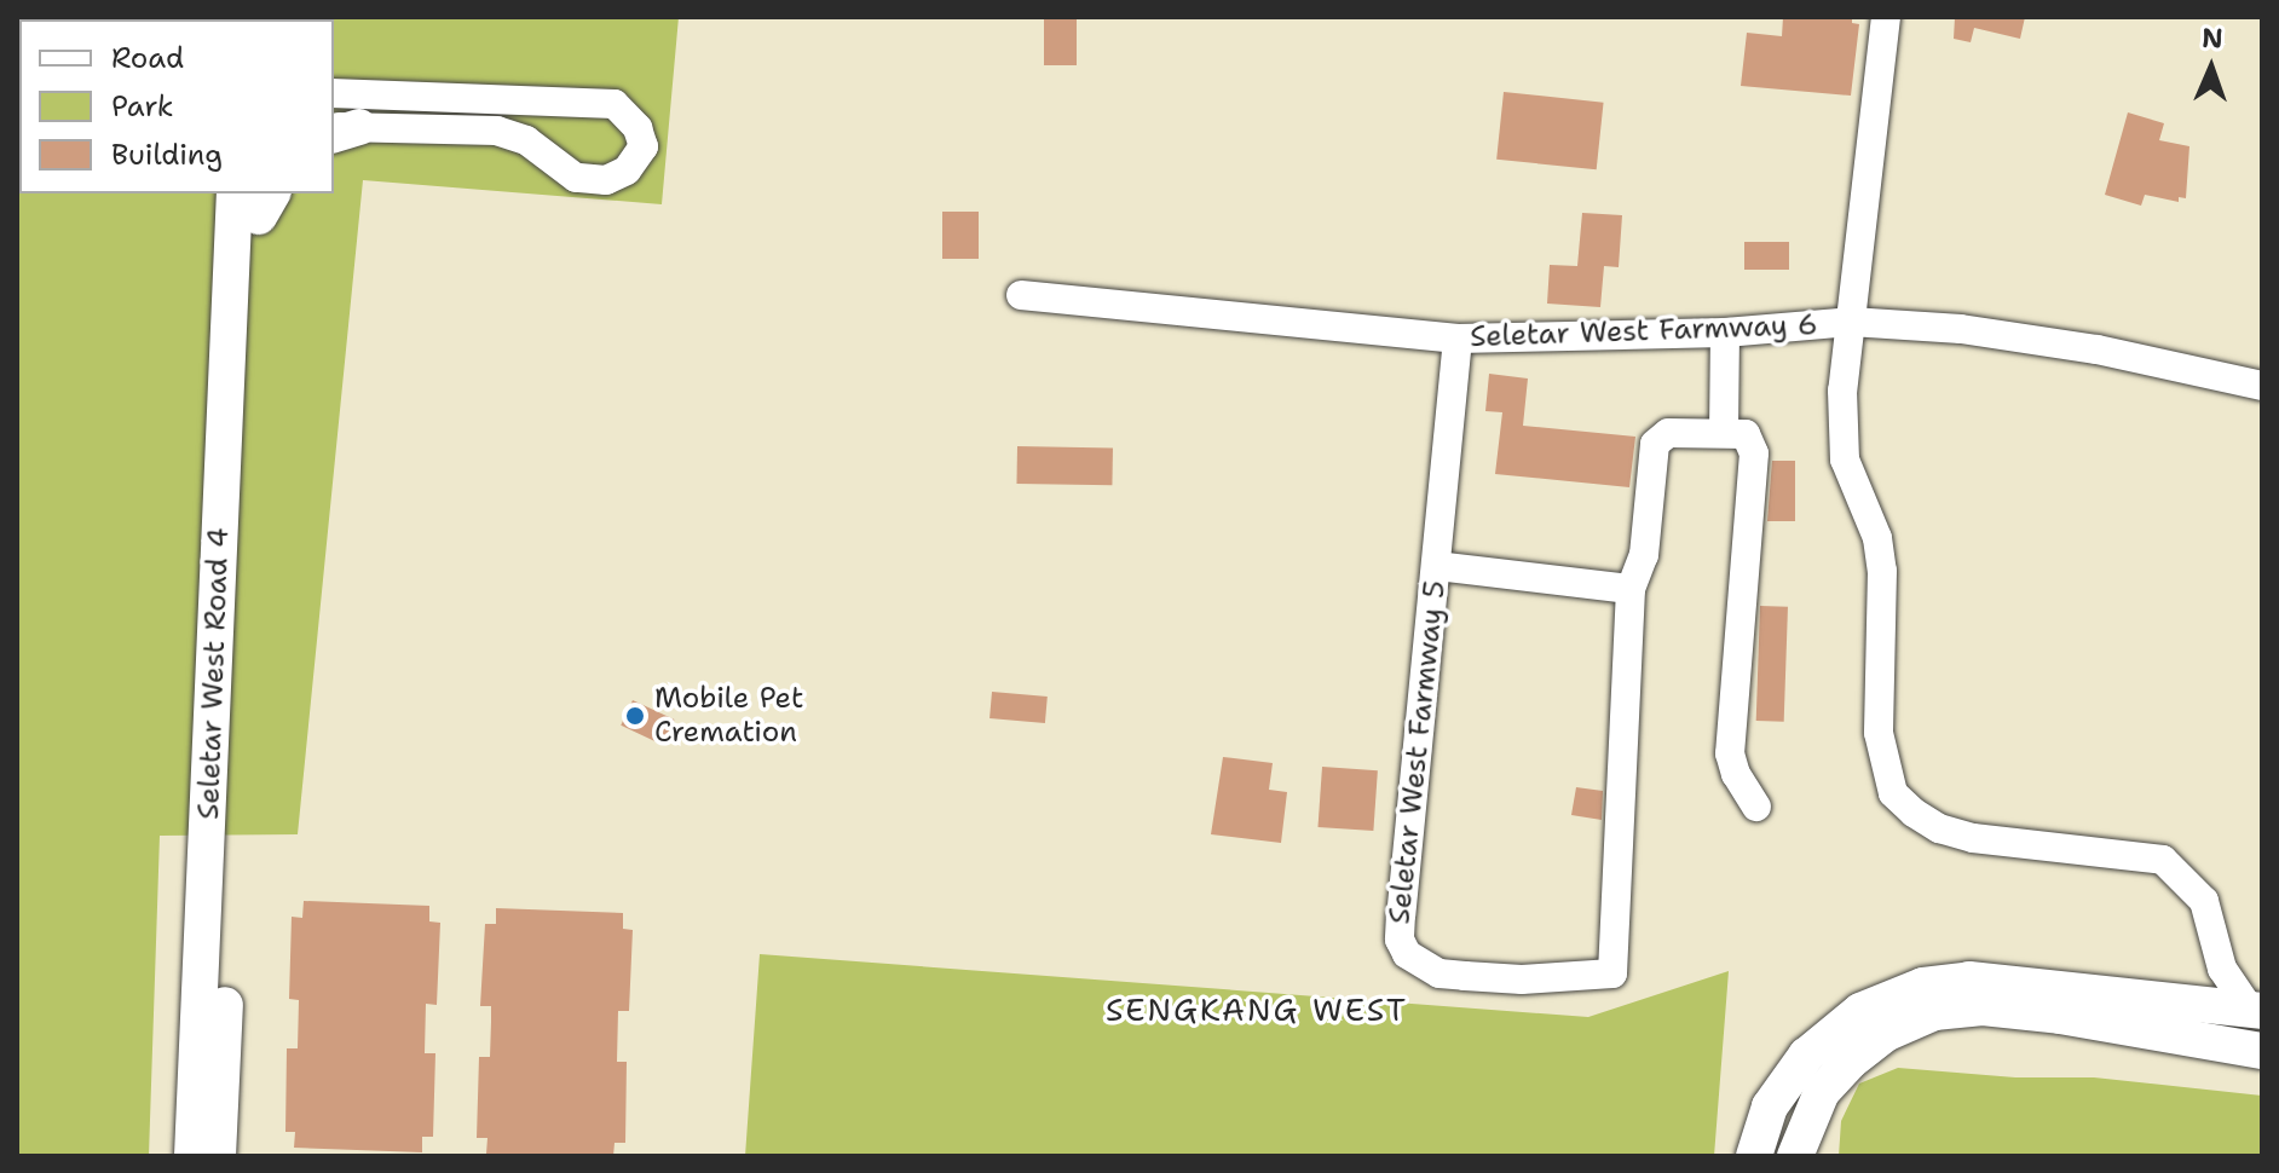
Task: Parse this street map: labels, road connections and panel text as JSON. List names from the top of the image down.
{
  "streets": {
    "main road": ["Seletar West Road 4"],
    "street": ["Seletar West Farmway 6", "Seletar West Farmway 5"]
  },
  "crossings": [
    ["Seletar West Farmway 6", "Seletar West Farmway 5"]
  ],
  "districts": ["SENGKANG WEST"],
  "places": ["Mobile Pet Cremation"],
  "legend": ["Road", "Park", "Building"],
  "north": "top"
}
